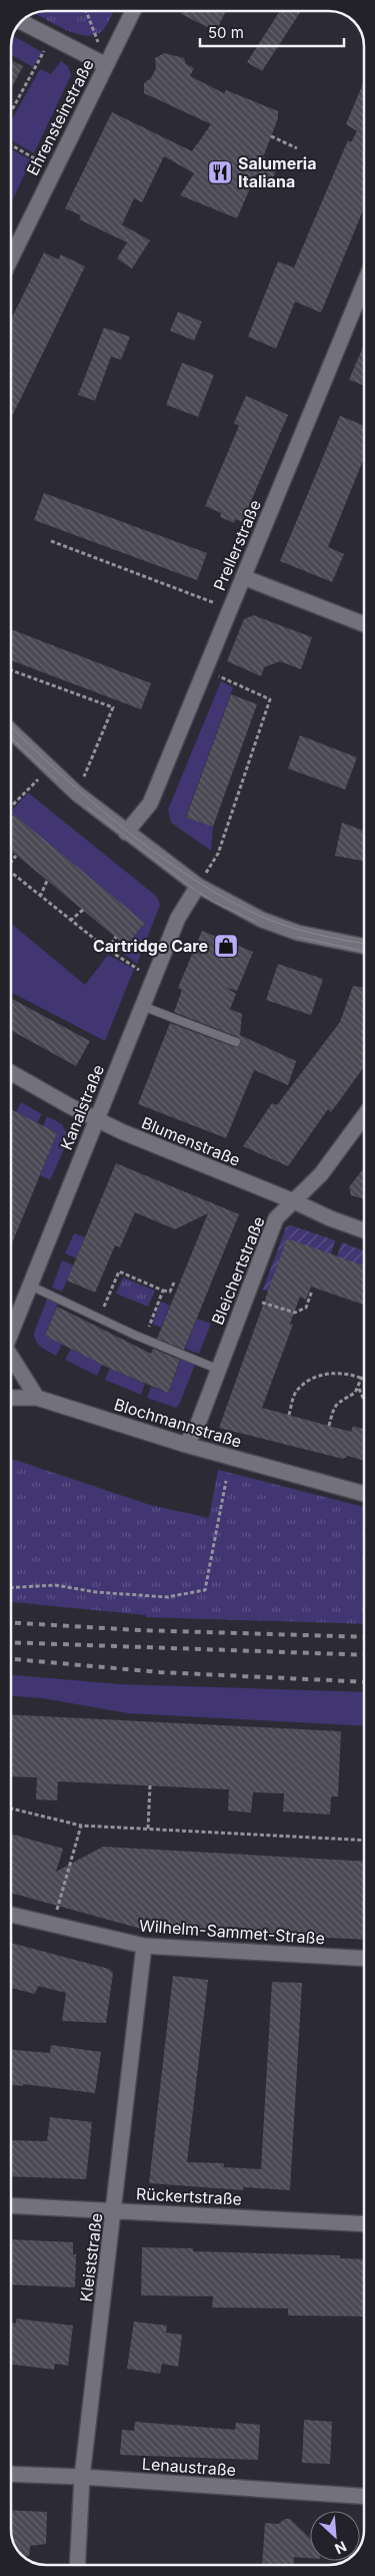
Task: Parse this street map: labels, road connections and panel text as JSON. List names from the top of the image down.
{
  "streets": {
    "street": [
      "Ehrensteinstraße",
      "Prellerstraße",
      "Kanalstraße",
      "Blumenstraße",
      "Bleichertstraße",
      "Blochmannstraße",
      "Wilhelm-Sammet-Straße",
      "Rückertstraße",
      "Kleiststraße",
      "Lenaustraße"
    ]
  },
  "crossings": [
    ["Kanalstraße", "Blumenstraße"],
    ["Blumenstraße", "Bleichertstraße"],
    ["Bleichertstraße", "Blochmannstraße"],
    ["Wilhelm-Sammet-Straße", "Kleiststraße"],
    ["Rückertstraße", "Kleiststraße"],
    ["Kleiststraße", "Lenaustraße"]
  ],
  "places": {
    "restaurant": ["Salumeria Italiana"],
    "shop": ["Cartridge Care"]
  },
  "scale_bar": "50 m",
  "north": "bottom right"
}
